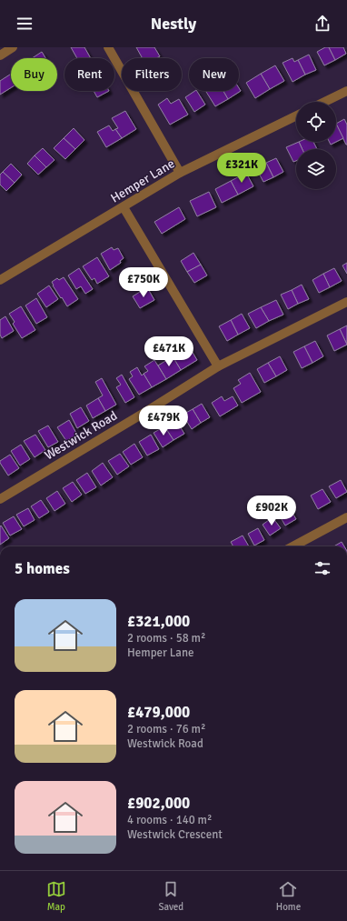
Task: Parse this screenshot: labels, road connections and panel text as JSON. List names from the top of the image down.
{
  "streets": {
    "street": ["Hemper Lane", "Westwick Road"]
  },
  "page": {
    "header": "Nestly",
    "chip": [
      "Buy",
      "Rent",
      "Filters",
      "New"
    ],
    "price": [
      "£321K",
      "£750K",
      "£471K",
      "£479K",
      "£902K"
    ],
    "heading": "5 homes",
    "list": [
      {
        "name": "£321,000",
        "note": "2 rooms · 58 m² · Hemper Lane"
      },
      {
        "name": "£479,000",
        "note": "2 rooms · 76 m² · Westwick Road"
      },
      {
        "name": "£902,000",
        "note": "4 rooms · 140 m² · Westwick Crescent"
      }
    ],
    "tabs": ["Map", "Saved", "Home"]
  }
}
